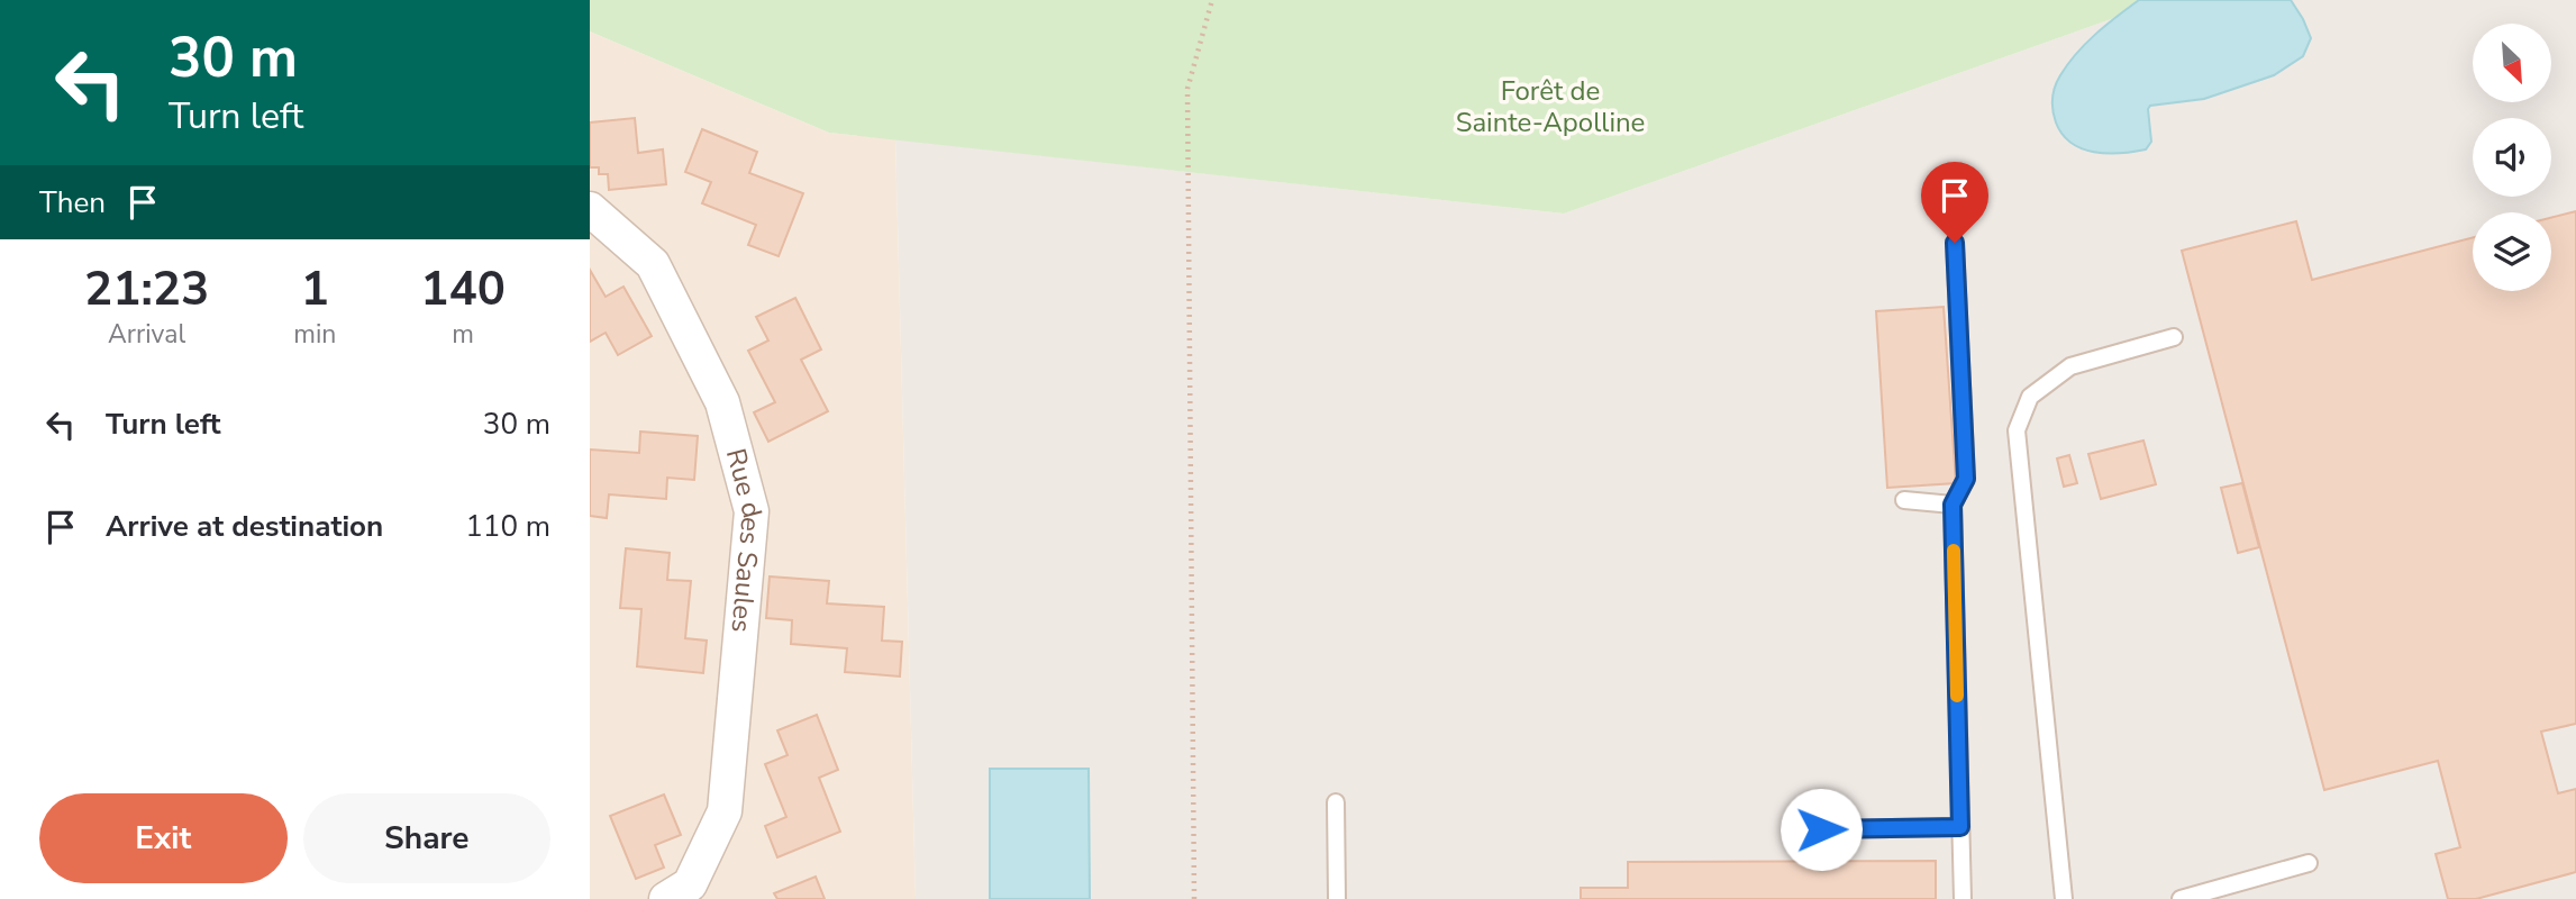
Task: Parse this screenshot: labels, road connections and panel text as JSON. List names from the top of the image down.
{
  "streets": {
    "street": ["Rue des Saules"]
  },
  "parks": ["Forêt de Sainte-Apolline"],
  "north": "bottom right",
  "page": {
    "turn": ["30 m", "Turn left"],
    "then": "Then",
    "eta": [
      "21:23",
      "Arrival",
      "1",
      "min",
      "140",
      "m"
    ],
    "list": [
      {
        "name": "Turn left",
        "value": "30 m"
      },
      {
        "name": "Arrive at destination",
        "value": "110 m"
      }
    ],
    "buttons": ["Exit", "Share"]
  }
}
